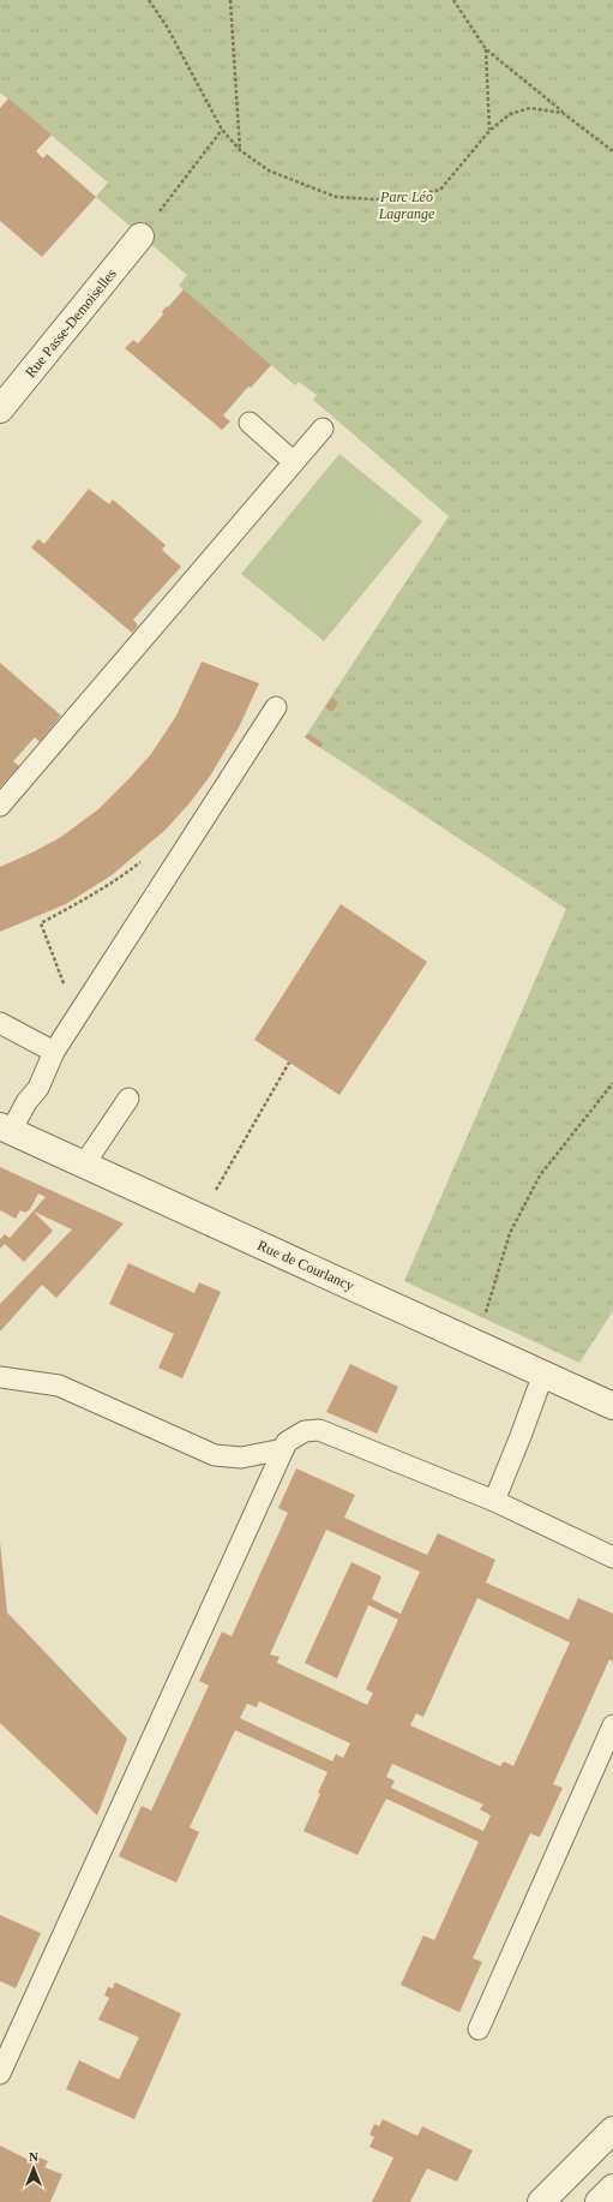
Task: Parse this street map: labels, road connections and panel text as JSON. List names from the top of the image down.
{
  "streets": {
    "street": ["Rue Passe-Demoiselles", "Rue de Courlancy"]
  },
  "parks": ["Parc Léo Lagrange"],
  "north": "top"
}
